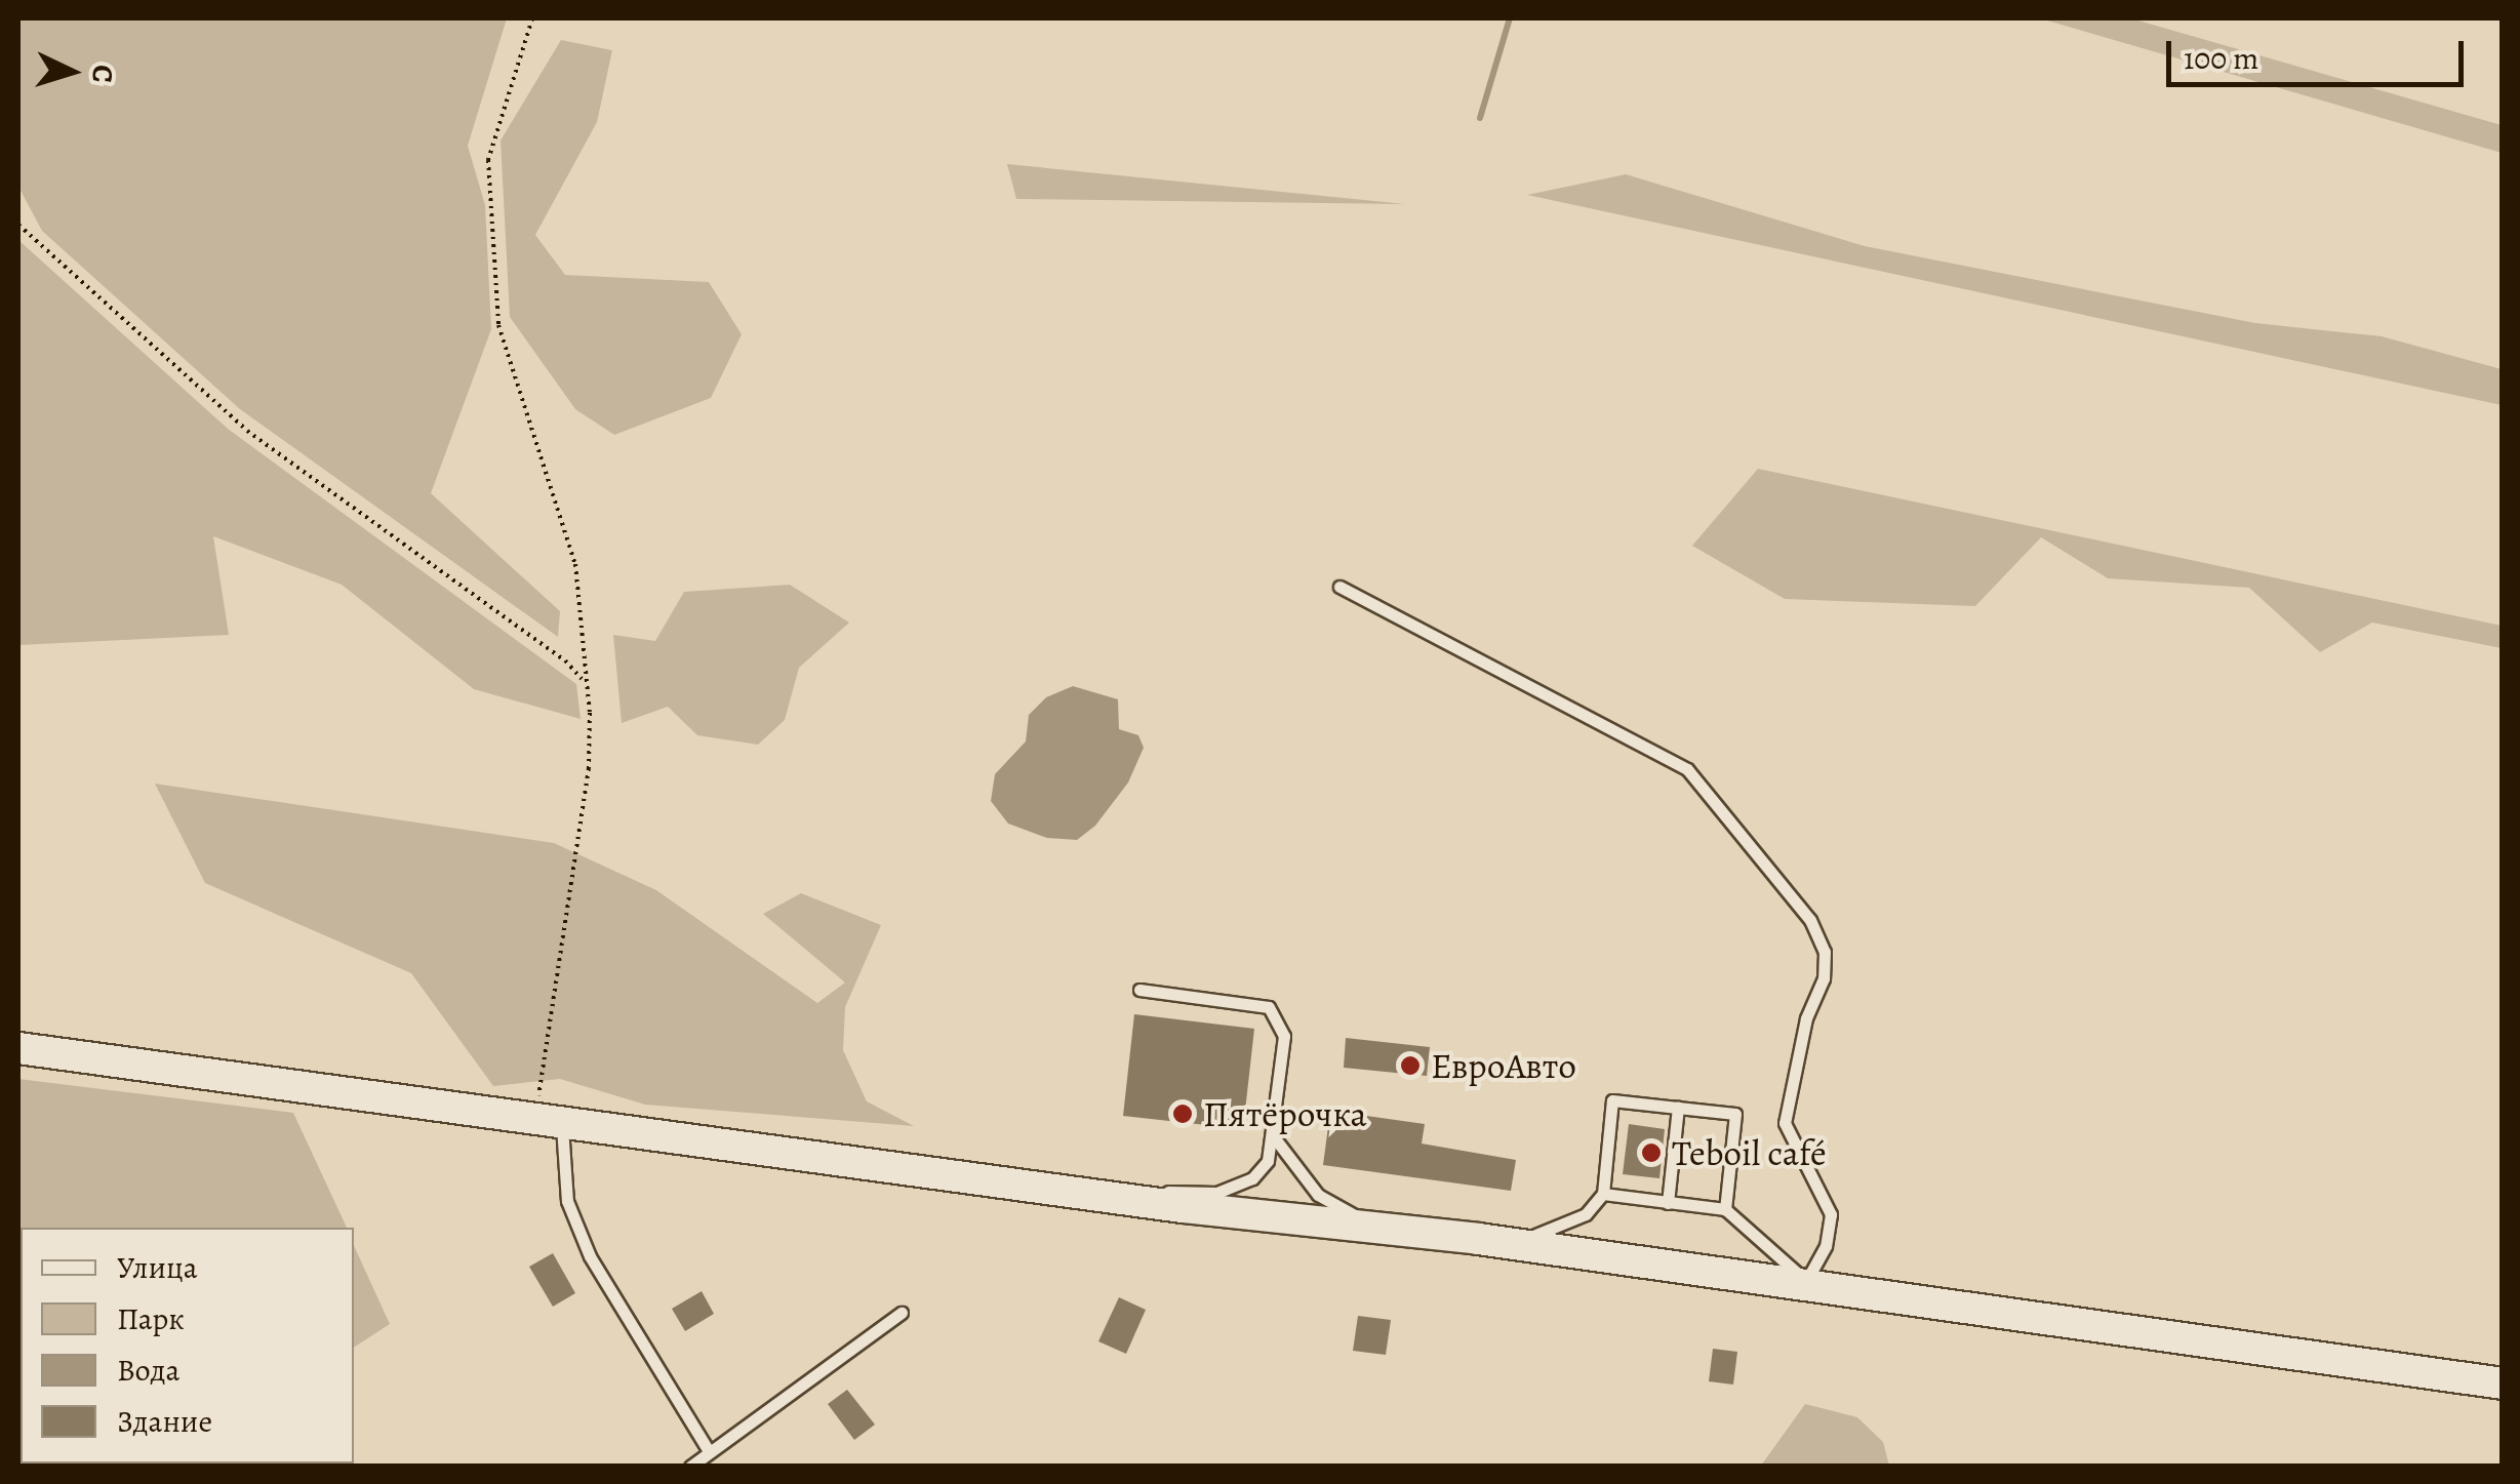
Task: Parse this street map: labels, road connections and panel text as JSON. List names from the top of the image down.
{
  "places": ["ЕвроАвто", "Пятёрочка", "Teboil café"],
  "legend": [
    "Улица",
    "Парк",
    "Вода",
    "Здание"
  ],
  "scale_bar": "100 m",
  "north": "right"
}
